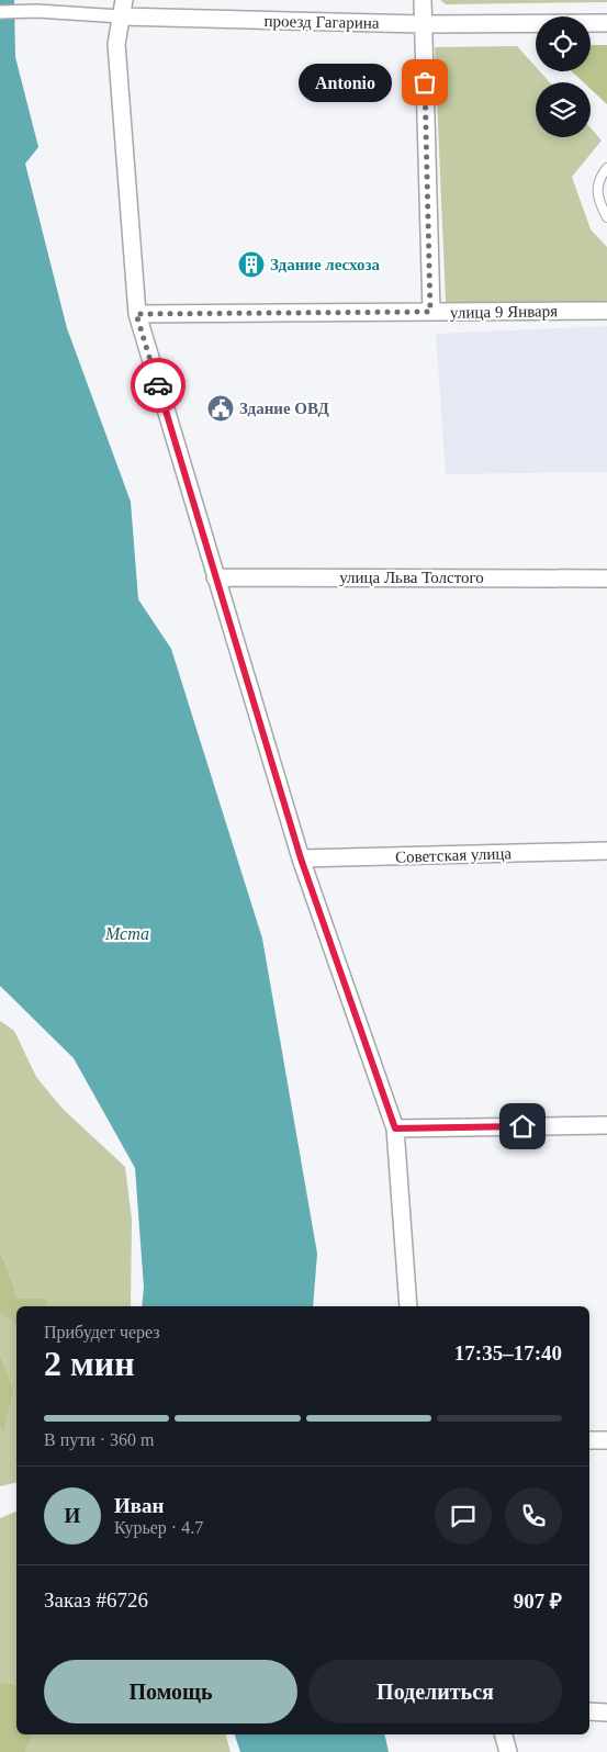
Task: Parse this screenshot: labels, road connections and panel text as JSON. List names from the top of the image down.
{
  "streets": {
    "street": [
      "проезд Гагарина",
      "улица 9 Января",
      "улица Льва Толстого",
      "Советская улица"
    ]
  },
  "water": ["Мста"],
  "places": {
    "other": ["Antonio"],
    "building": ["Здание лесхоза"],
    "public building": ["Здание ОВД"]
  },
  "page": {
    "bubble": "Antonio",
    "heading": ["2 мин", "Прибудет через", "17:35–17:40"],
    "panel": [
      "Иван",
      "Курьер · 4.7",
      "Заказ #6726",
      "907 ₽"
    ],
    "bar": "В пути · 360 m",
    "round": "И",
    "buttons": ["Помощь", "Поделиться"]
  }
}
